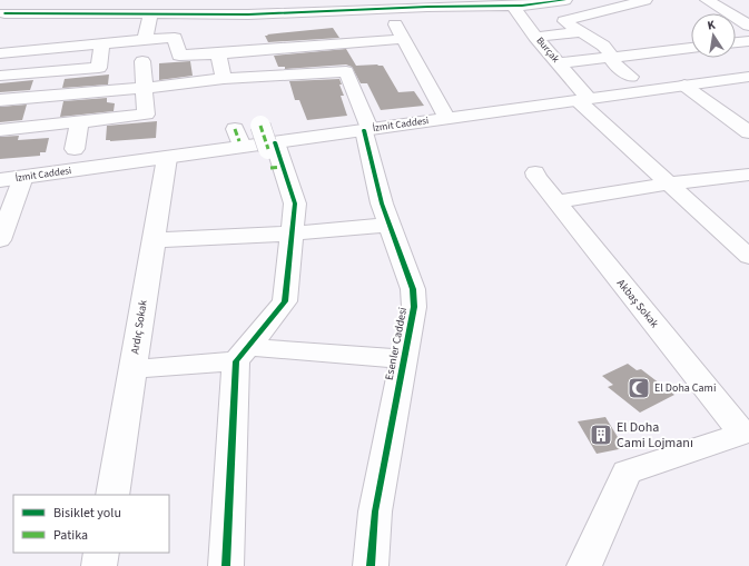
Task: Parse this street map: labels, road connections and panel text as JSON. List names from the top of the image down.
{
  "streets": {
    "street": [
      "Burçak",
      "İzmit Caddesi",
      "Akbaş Sokak",
      "Ardıç Sokak",
      "Esenler Caddesi"
    ]
  },
  "crossings": [
    ["Burçak", "İzmit Caddesi"],
    ["İzmit Caddesi", "Ardıç Sokak"],
    ["İzmit Caddesi", "Esenler Caddesi"]
  ],
  "places": {
    "mosque": ["El Doha Cami"],
    "building": ["El Doha Cami Lojmanı"]
  },
  "legend": ["Bisiklet yolu", "Patika"],
  "north": "top"
}
